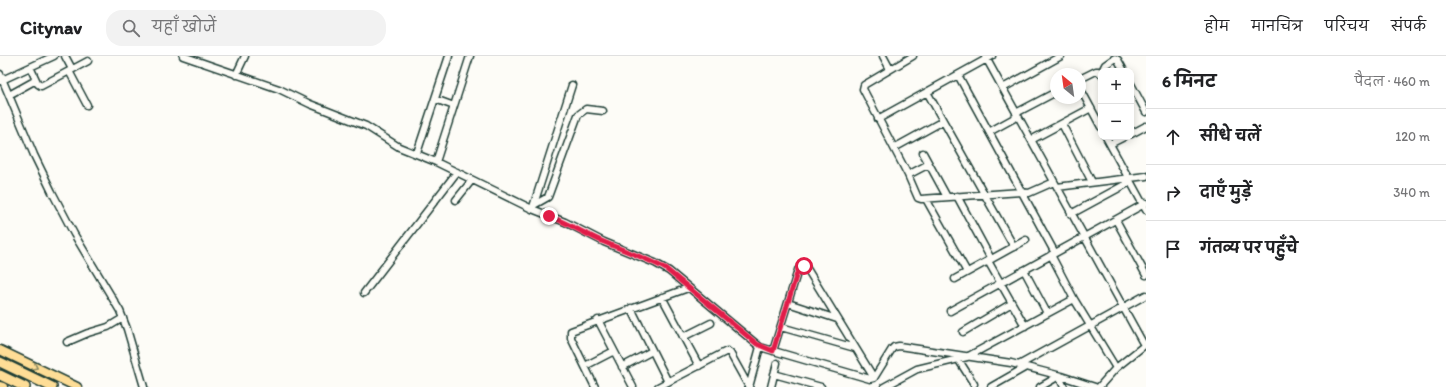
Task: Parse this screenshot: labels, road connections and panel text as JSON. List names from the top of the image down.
{
  "north": "top left",
  "page": {
    "header": "Citynav",
    "search": "यहाँ खोजें",
    "nav": [
      "होम",
      "मानचित्र",
      "परिचय",
      "संपर्क"
    ],
    "heading": ["6 मिनट", "पैदल · 460 m"],
    "map_buttons": ["+", "−"],
    "list": [
      ["सीधे चलें", "120 m"],
      ["दाएँ मुड़ें", "340 m"],
      "गंतव्य पर पहुँचे"
    ]
  }
}
